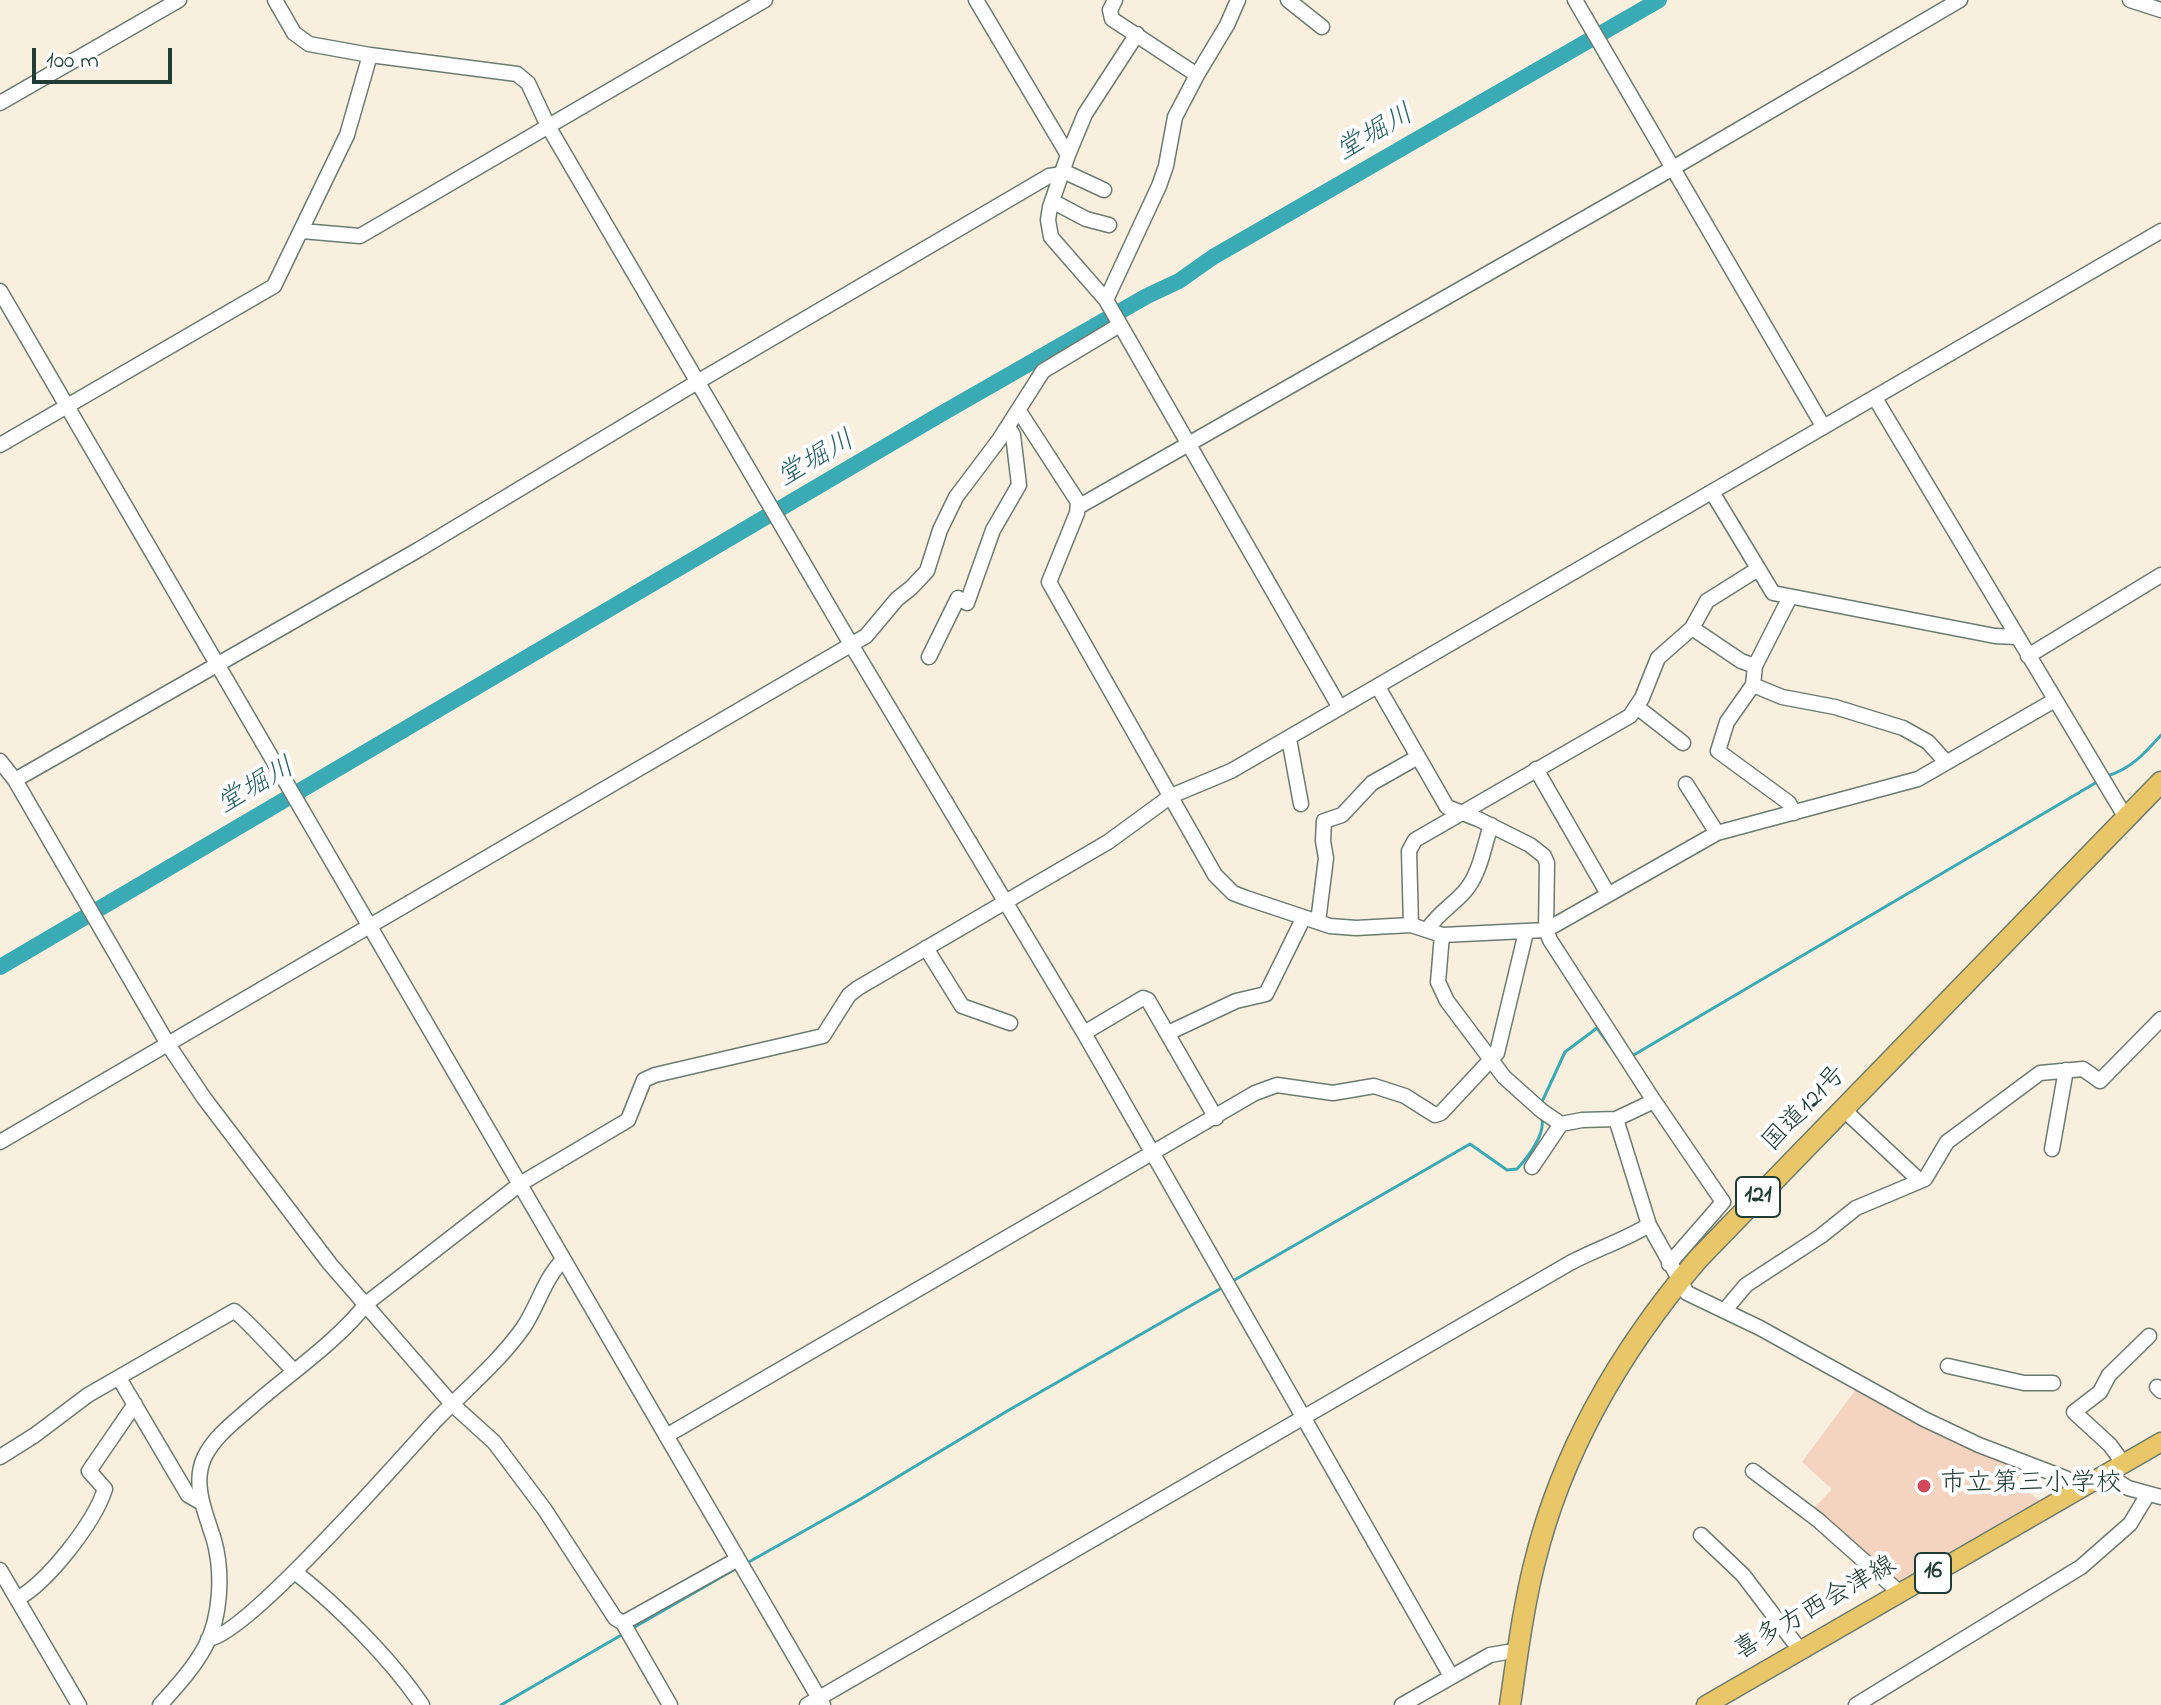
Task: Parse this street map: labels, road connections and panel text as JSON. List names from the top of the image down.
{
  "streets": {
    "highway": ["国道121号", "121"],
    "main road": ["16", "喜多方西会津線"]
  },
  "water": ["堂堀川"],
  "places": ["市立第三小学校"],
  "scale_bar": "100 m"
}
